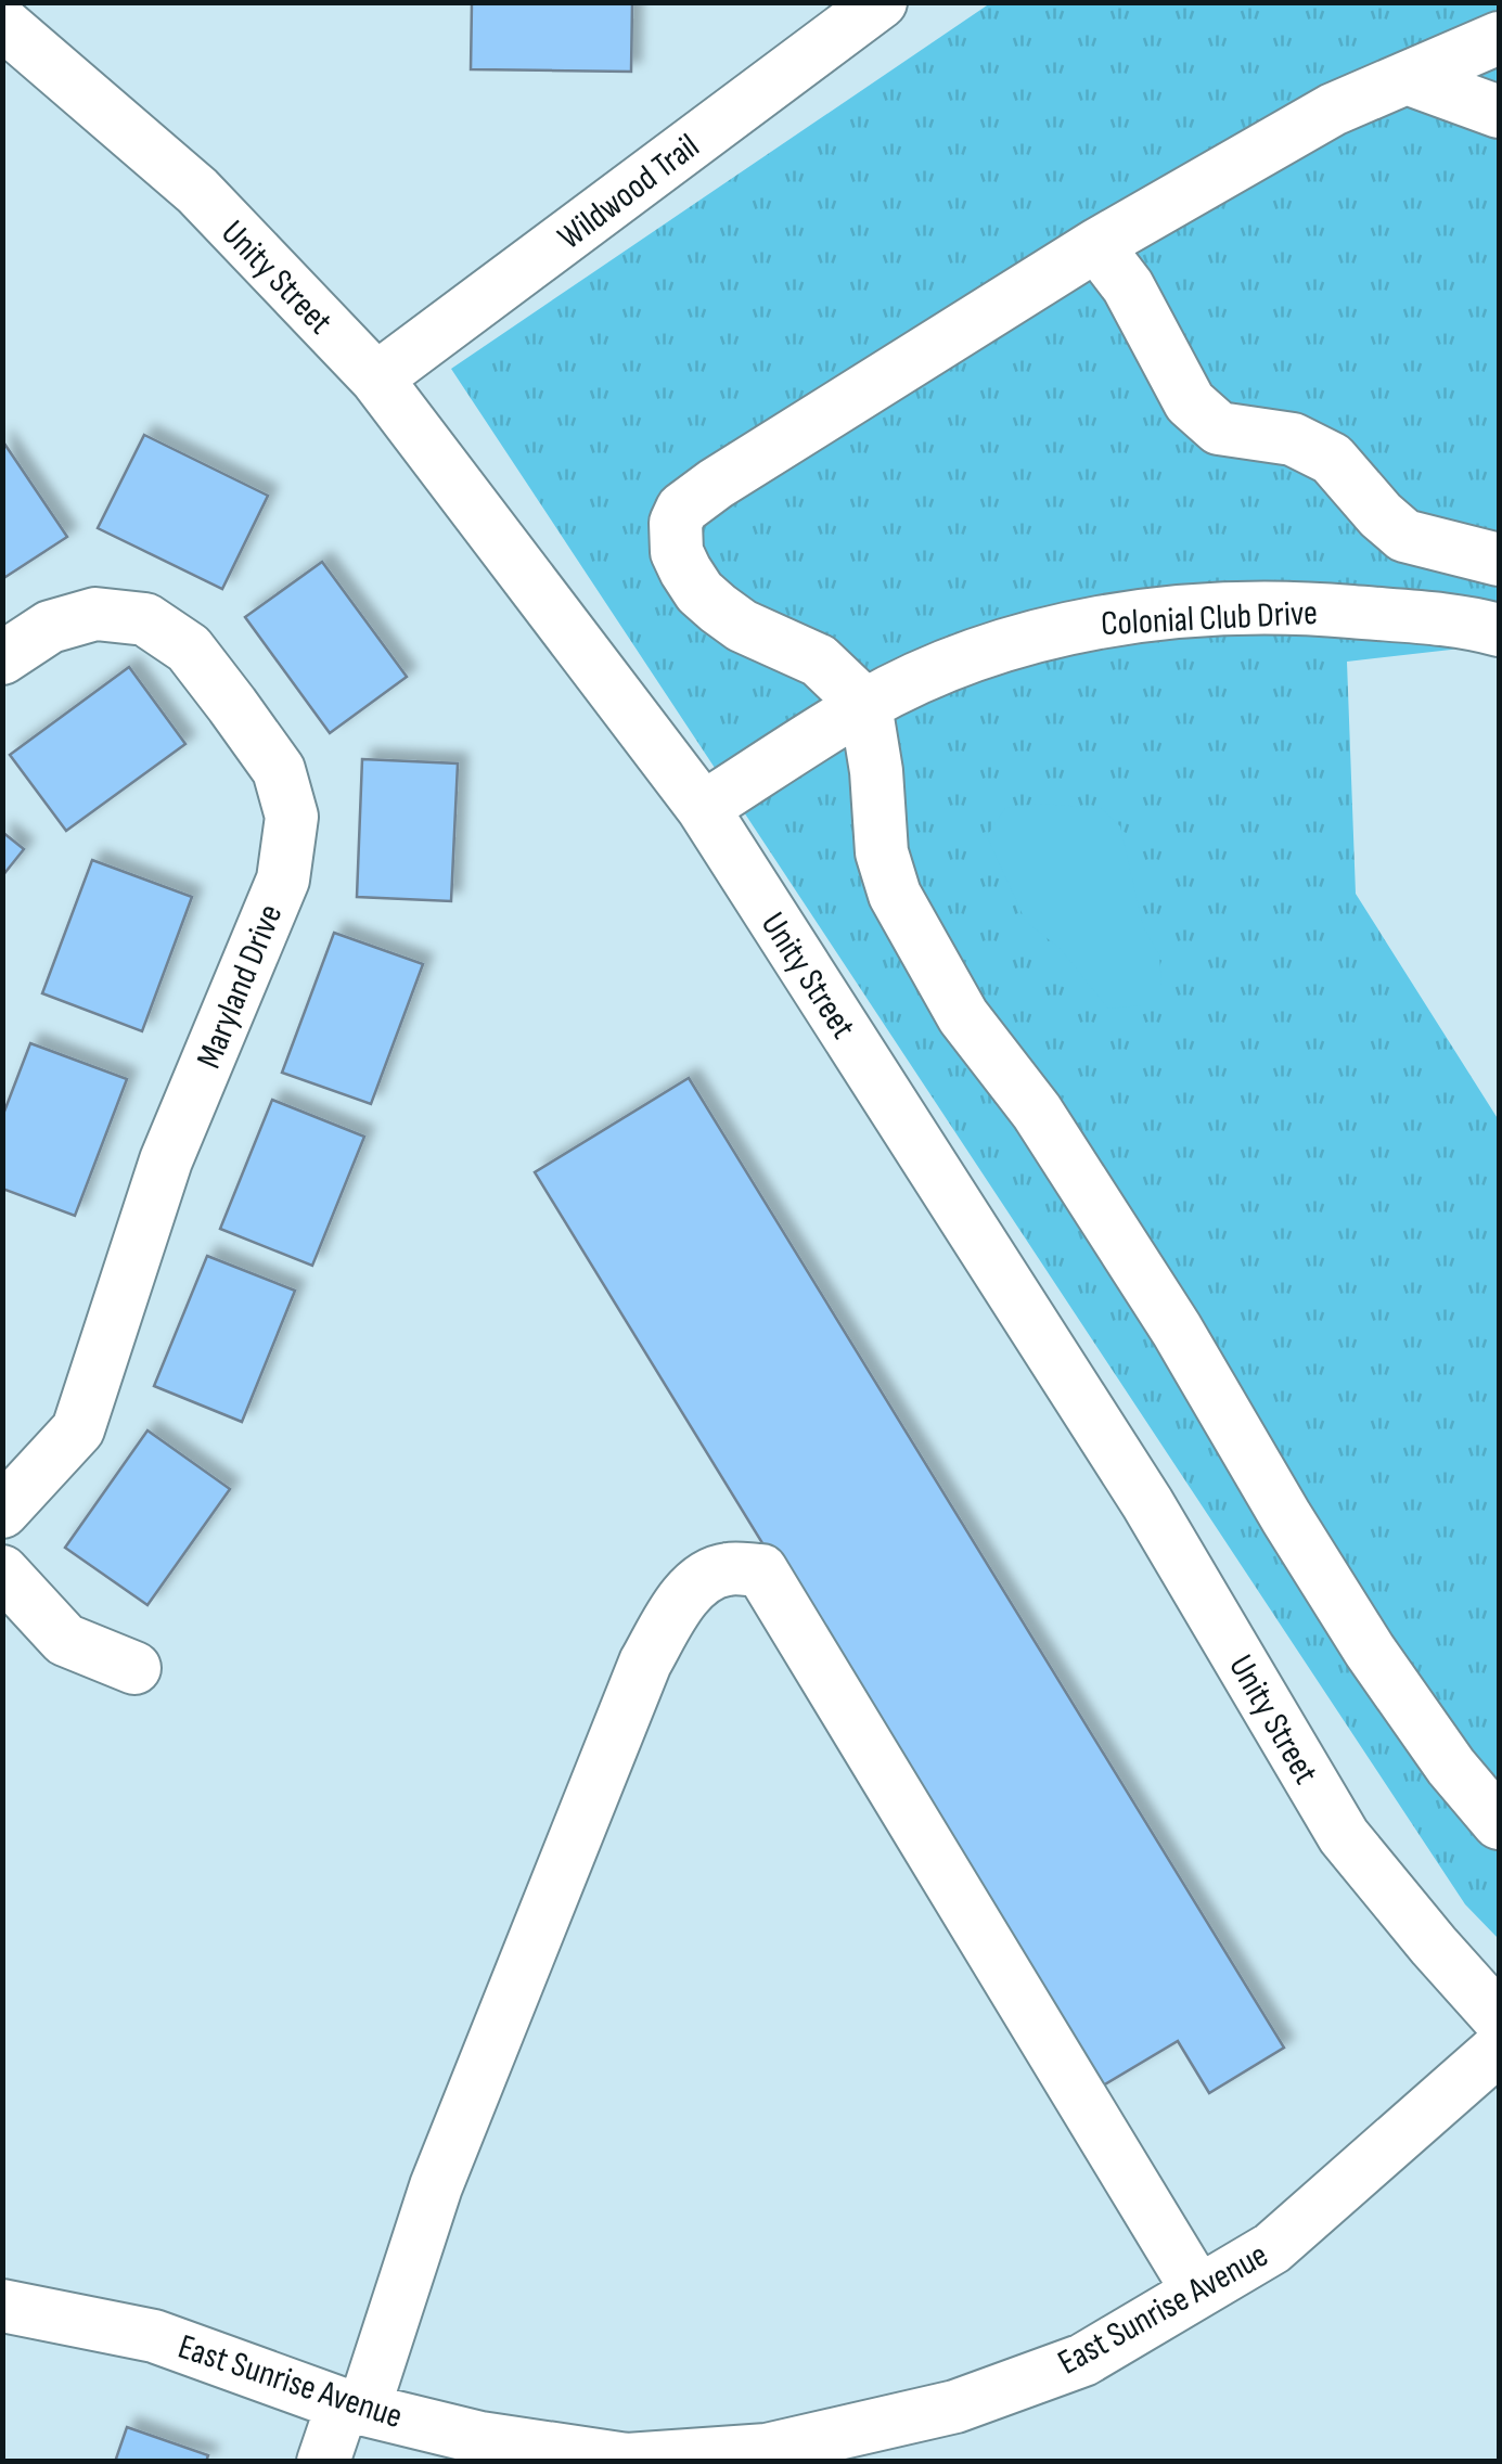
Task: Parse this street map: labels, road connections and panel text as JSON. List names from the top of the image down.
{
  "streets": {
    "street": [
      "Wildwood Trail",
      "Unity Street",
      "Colonial Club Drive",
      "Maryland Drive",
      "East Sunrise Avenue"
    ]
  },
  "crossings": [
    ["Wildwood Trail", "Unity Street"],
    ["Unity Street", "Colonial Club Drive"]
  ]
}
